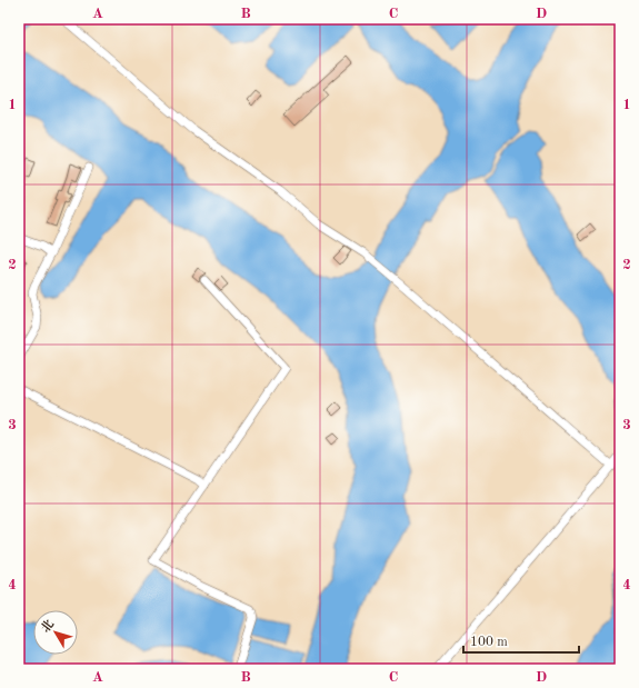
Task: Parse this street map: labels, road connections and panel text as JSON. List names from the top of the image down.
{
  "scale_bar": "100 m",
  "north": "top left",
  "grid": {
    "columns": [
      "A",
      "B",
      "C",
      "D"
    ],
    "rows": [
      "1",
      "2",
      "3",
      "4"
    ]
  }
}
